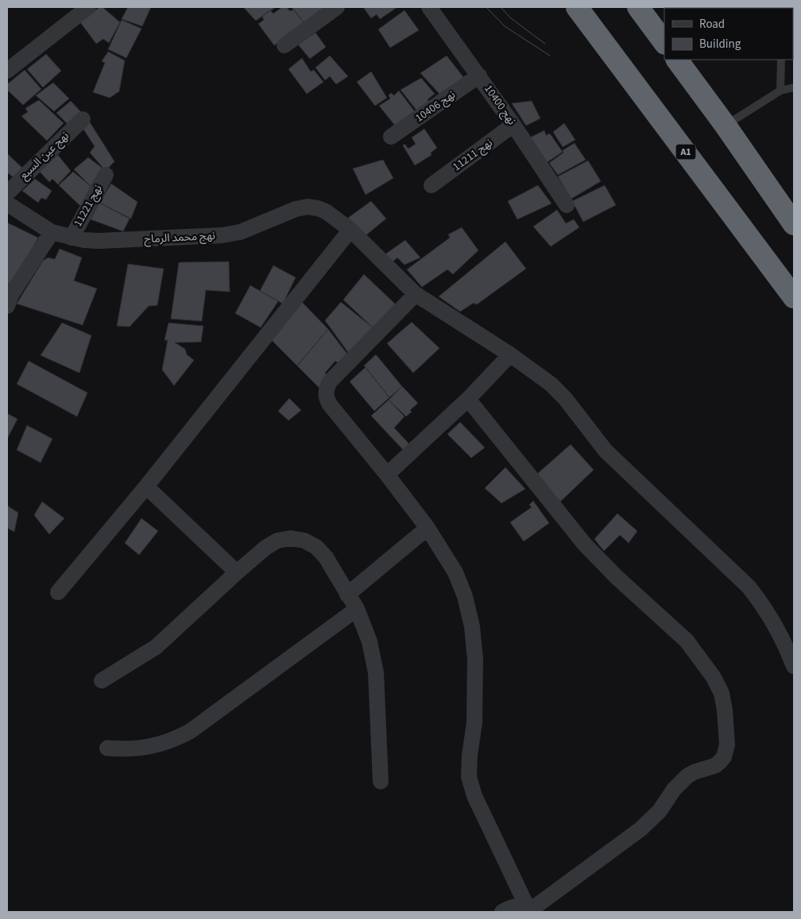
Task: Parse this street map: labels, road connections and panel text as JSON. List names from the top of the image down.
{
  "streets": {
    "highway": ["A1"],
    "street": [
      "نهج 10400",
      "نهج 10406",
      "نهج 11211",
      "نهج عين السبع",
      "نهج 11221",
      "نهج محمد الرماح"
    ]
  },
  "crossings": [
    ["نهج 10400", "نهج 10406"],
    ["نهج 10400", "نهج 11211"],
    ["نهج 11221", "نهج محمد الرماح"]
  ],
  "legend": ["Road", "Building"]
}
